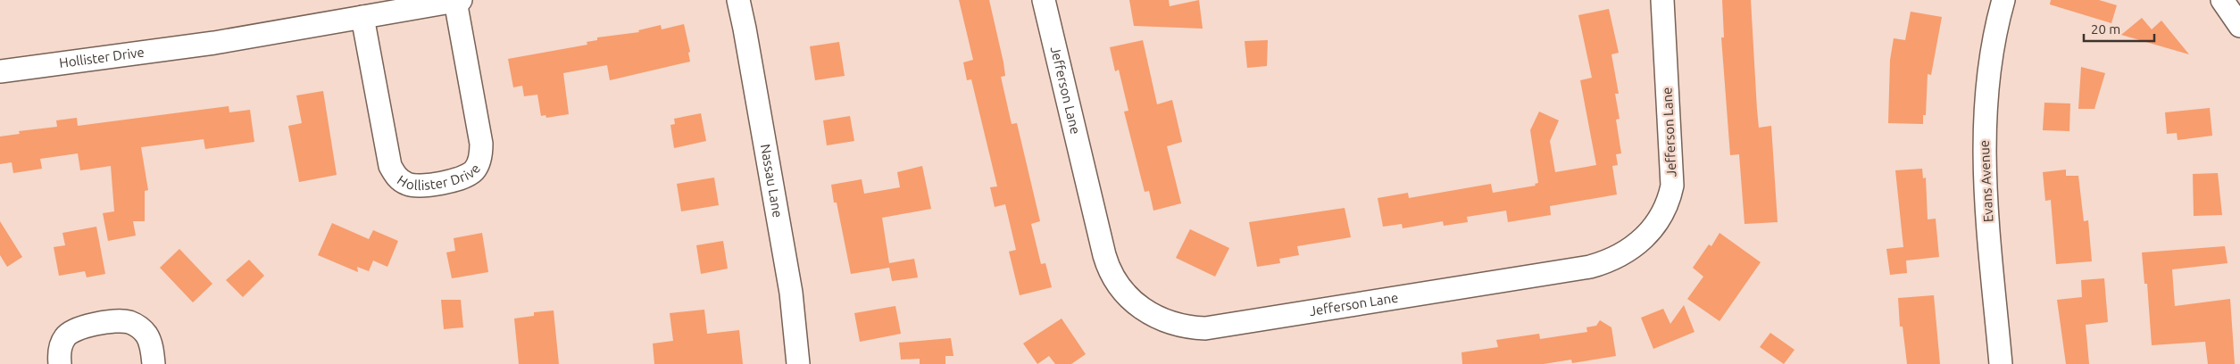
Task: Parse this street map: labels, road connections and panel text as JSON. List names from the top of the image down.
{
  "streets": {
    "street": [
      "Hollister Drive",
      "Jefferson Lane",
      "Nassau Lane",
      "Evans Avenue"
    ]
  },
  "scale_bar": "20 m"
}
